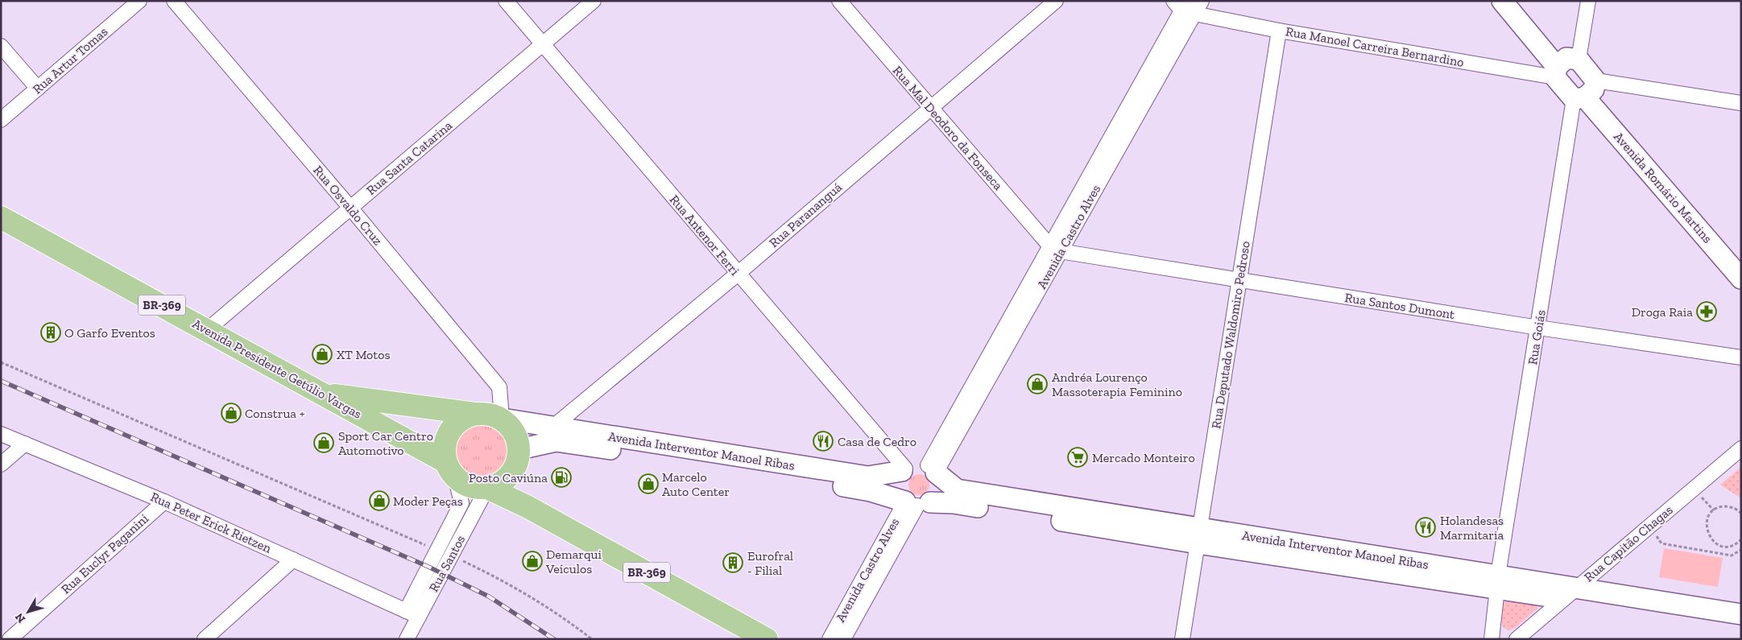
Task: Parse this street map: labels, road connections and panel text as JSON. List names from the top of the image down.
{
  "streets": {
    "main road": ["BR-369", "Avenida Presidente Getúlio Vargas"],
    "street": [
      "Rua Manoel Carreira Bernardino",
      "Rua Artur Tomas",
      "Rua Mal Deodoro da Fonseca",
      "Rua Santa Catarina",
      "Avenida Romário Martins",
      "Rua Osvaldo Cruz",
      "Rua Parananguá",
      "Rua Antenor Ferri",
      "Avenida Castro Alves",
      "Rua Santos Dumont",
      "Rua Deputado Waldomiro Pedroso",
      "Rua Goiás",
      "Avenida Interventor Manoel Ribas",
      "Rua Peter Erick Rietzen",
      "Rua Capitão Chagas",
      "Rua Euclyr Paganini",
      "Rua Santos"
    ]
  },
  "crossings": [
    ["Rua Manoel Carreira Bernardino", "Avenida Castro Alves"],
    ["Rua Manoel Carreira Bernardino", "Rua Deputado Waldomiro Pedroso"],
    ["Rua Mal Deodoro da Fonseca", "Rua Parananguá"],
    ["Rua Mal Deodoro da Fonseca", "Avenida Castro Alves"],
    ["Rua Mal Deodoro da Fonseca", "Rua Santos Dumont"],
    ["Rua Santa Catarina", "Rua Osvaldo Cruz"],
    ["Rua Santa Catarina", "Rua Antenor Ferri"],
    ["Rua Santa Catarina", "Avenida Presidente Getúlio Vargas"],
    ["Avenida Romário Martins", "Rua Goiás"],
    ["Rua Osvaldo Cruz", "BR-369"],
    ["Rua Osvaldo Cruz", "Avenida Presidente Getúlio Vargas"],
    ["Rua Osvaldo Cruz", "Avenida Interventor Manoel Ribas"],
    ["Rua Osvaldo Cruz", "Rua Santos"],
    ["Rua Parananguá", "Rua Antenor Ferri"],
    ["Rua Parananguá", "Avenida Interventor Manoel Ribas"],
    ["Rua Antenor Ferri", "Avenida Castro Alves"],
    ["Rua Antenor Ferri", "Avenida Interventor Manoel Ribas"],
    ["Avenida Castro Alves", "Rua Santos Dumont"],
    ["Avenida Castro Alves", "Avenida Interventor Manoel Ribas"],
    ["BR-369", "Avenida Presidente Getúlio Vargas"],
    ["BR-369", "Avenida Interventor Manoel Ribas"],
    ["BR-369", "Rua Santos"],
    ["Rua Santos Dumont", "Rua Deputado Waldomiro Pedroso"],
    ["Rua Santos Dumont", "Rua Goiás"],
    ["Rua Deputado Waldomiro Pedroso", "Avenida Interventor Manoel Ribas"],
    ["Rua Goiás", "Avenida Interventor Manoel Ribas"],
    ["Avenida Presidente Getúlio Vargas", "Avenida Interventor Manoel Ribas"],
    ["Avenida Presidente Getúlio Vargas", "Rua Santos"],
    ["Avenida Interventor Manoel Ribas", "Rua Capitão Chagas"],
    ["Avenida Interventor Manoel Ribas", "Rua Santos"],
    ["Rua Peter Erick Rietzen", "Rua Euclyr Paganini"],
    ["Rua Peter Erick Rietzen", "Rua Santos"]
  ],
  "places": {
    "pharmacy": ["Droga Raia"],
    "building": ["O Garfo Eventos", "Eurofral - Filial"],
    "shop": [
      "XT Motos",
      "Andréa Lourenço Massoterapia Feminino",
      "Construa +",
      "Sport Car Centro Automotivo",
      "Marcelo Auto Center",
      "Moder Peças",
      "Demarqui Veículos"
    ],
    "restaurant": ["Casa de Cedro", "Holandesas Marmitaria"],
    "supermarket": ["Mercado Monteiro"],
    "fuel station": ["Posto Caviúna"]
  },
  "north": "bottom left"
}
